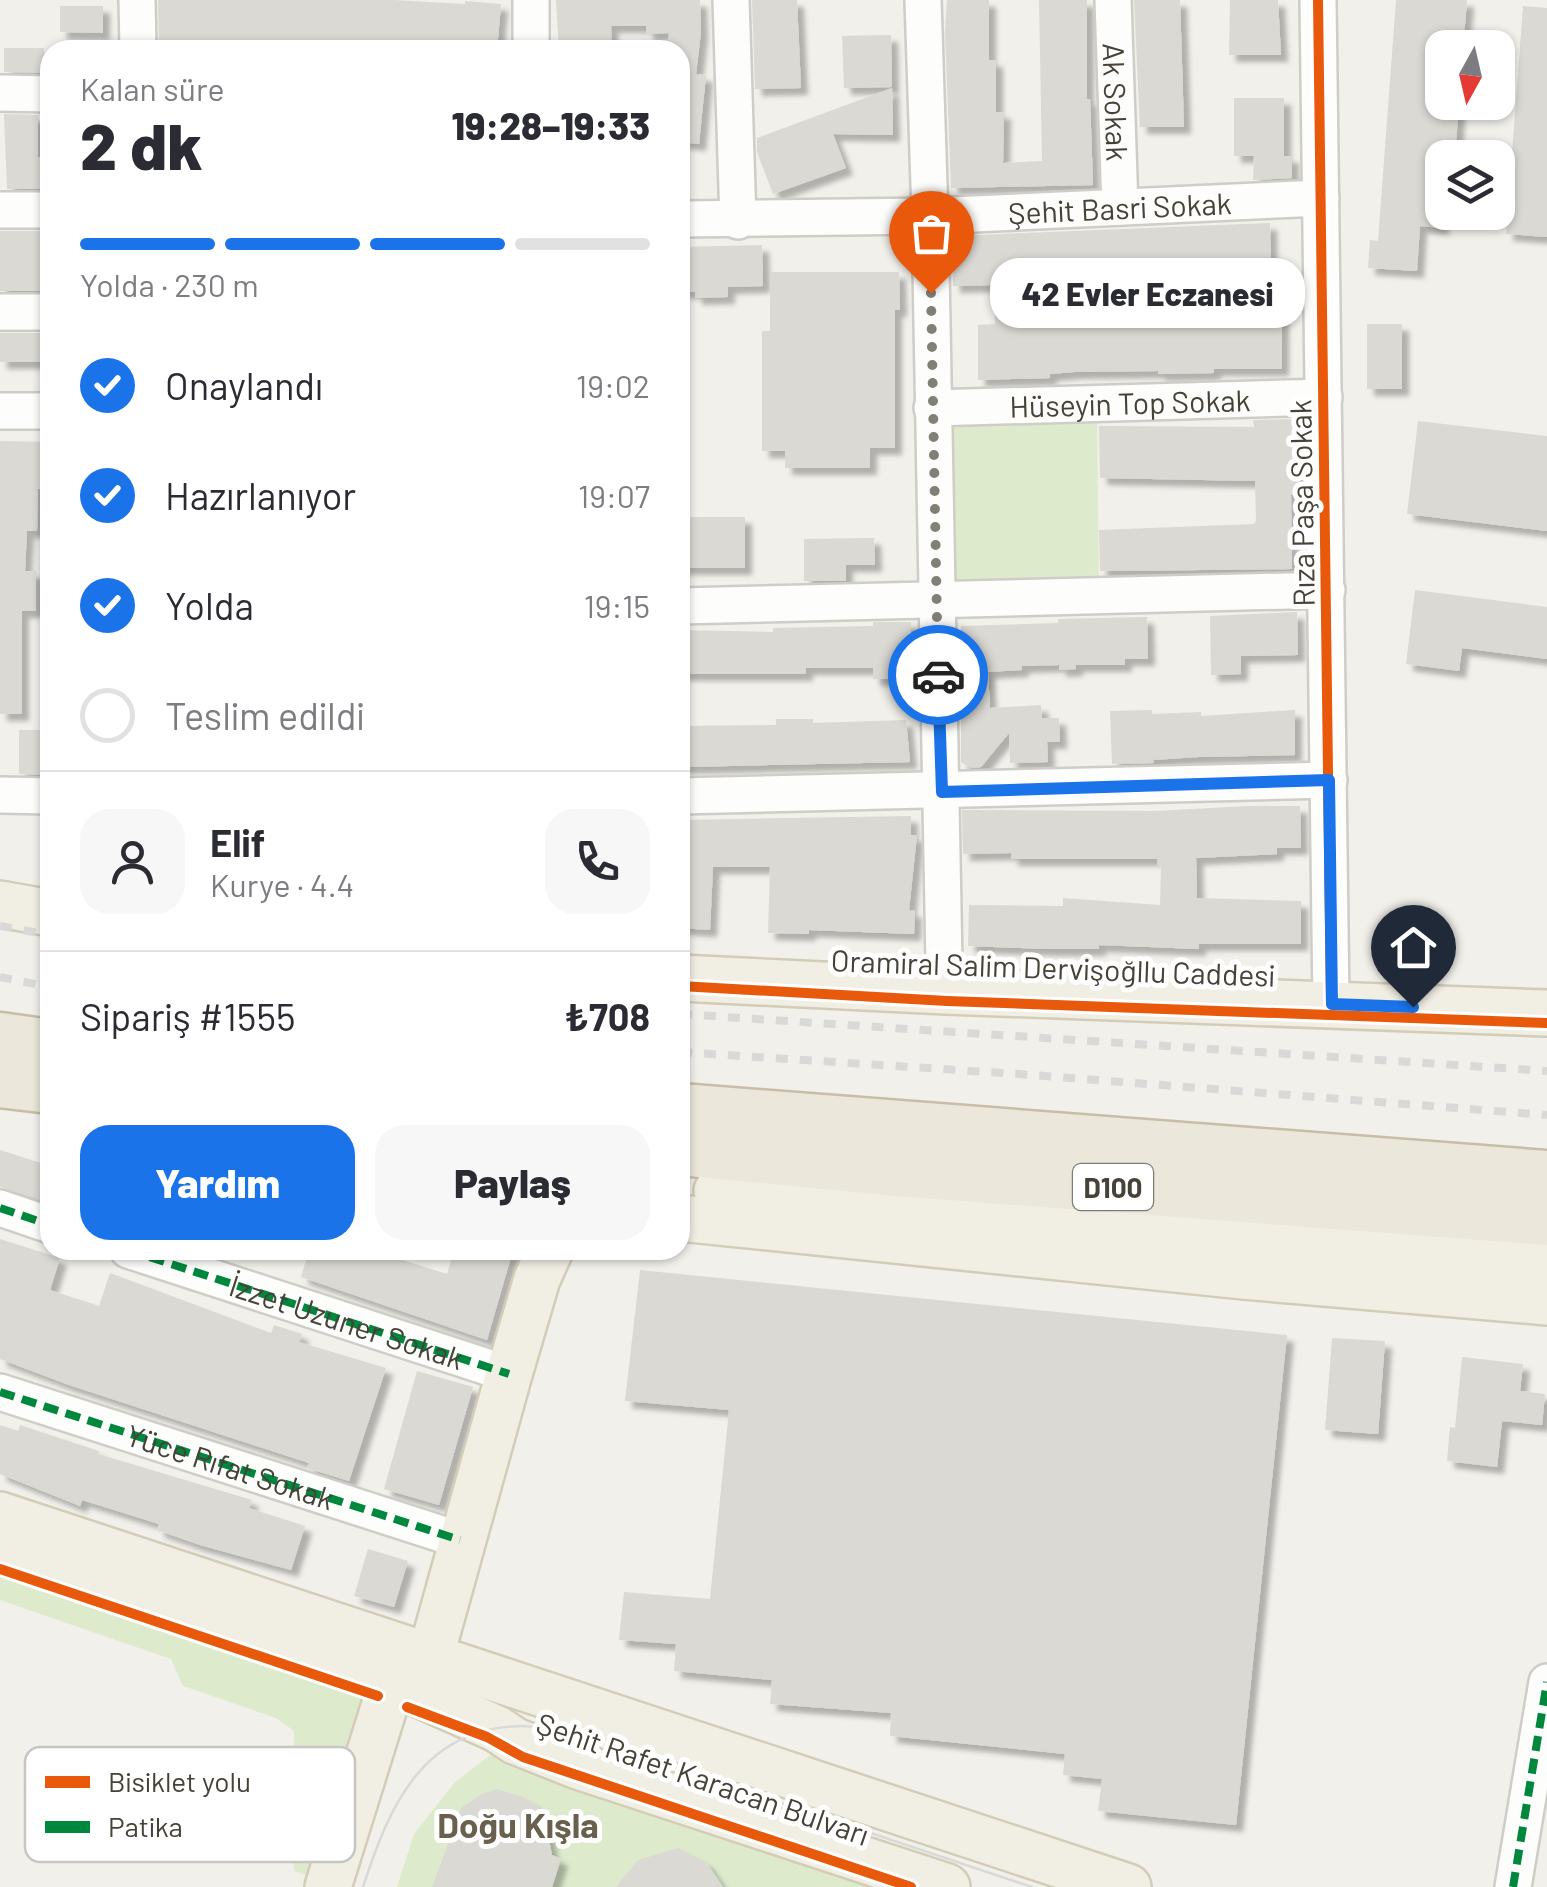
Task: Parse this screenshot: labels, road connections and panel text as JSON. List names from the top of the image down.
{
  "streets": {
    "highway": ["D100"],
    "main road": ["Oramiral Salim Dervişoğllu Caddesi", "Şehit Rafet Karacan Bulvarı"],
    "street": [
      "Ak Sokak",
      "Şehit Basri Sokak",
      "Hüseyin Top Sokak",
      "Rıza Paşa Sokak",
      "İzzet Uzuner Sokak",
      "Yüce Rıfat Sokak"
    ]
  },
  "crossings": [
    ["Ak Sokak", "Şehit Basri Sokak"],
    ["Şehit Basri Sokak", "Rıza Paşa Sokak"],
    ["Hüseyin Top Sokak", "Rıza Paşa Sokak"],
    ["Rıza Paşa Sokak", "Oramiral Salim Dervişoğllu Caddesi"]
  ],
  "districts": ["Doğu Kışla"],
  "places": ["42 Evler Eczanesi"],
  "legend": ["Bisiklet yolu", "Patika"],
  "north": "bottom",
  "page": {
    "heading": ["2 dk", "Kalan süre", "19:28–19:33"],
    "panel": [
      "Elif",
      "Kurye · 4.4",
      "Sipariş #1555",
      "₺708"
    ],
    "bar": "Yolda · 230 m",
    "bubble": "42 Evler Eczanesi",
    "list": [
      ["Onaylandı", "19:02"],
      ["Hazırlanıyor", "19:07"],
      ["Yolda", "19:15"],
      "Teslim edildi"
    ],
    "buttons": ["Yardım", "Paylaş"]
  }
}
